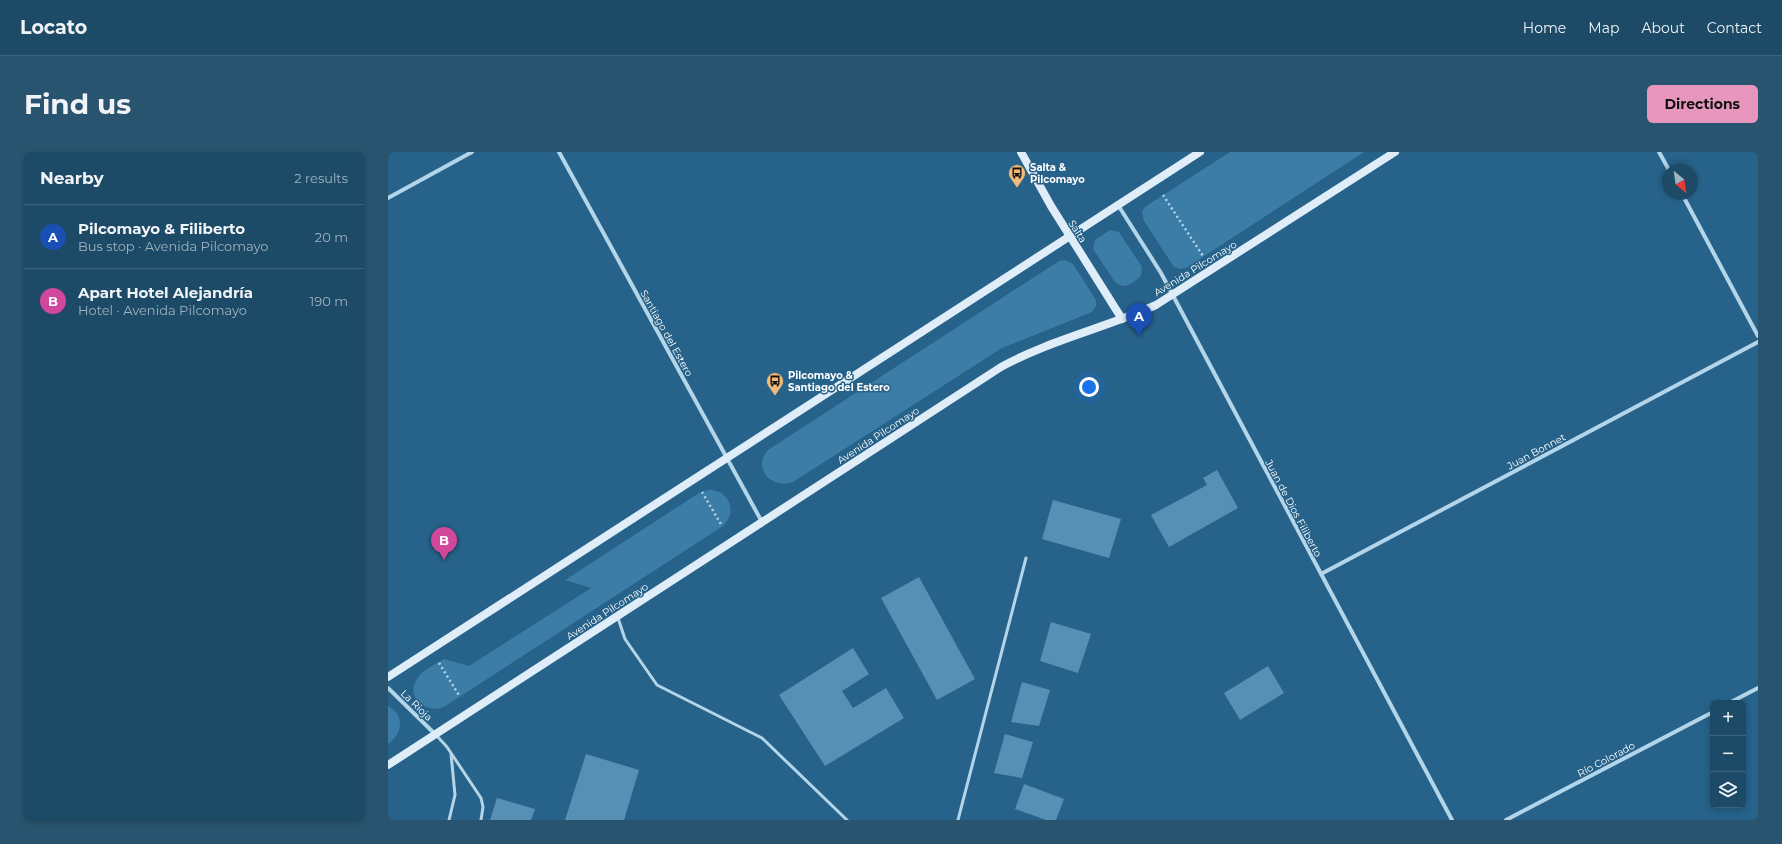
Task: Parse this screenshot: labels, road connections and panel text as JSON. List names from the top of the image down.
{
  "streets": {
    "main road": ["Salta", "Avenida Pilcomayo"],
    "street": [
      "Santiago del Estero",
      "Juan Bonnet",
      "Juan de Dios Filiberto",
      "La Rioja",
      "Río Colorado"
    ]
  },
  "crossings": [
    ["Salta", "Avenida Pilcomayo"],
    ["Avenida Pilcomayo", "Santiago del Estero"],
    ["Avenida Pilcomayo", "Juan de Dios Filiberto"],
    ["Avenida Pilcomayo", "La Rioja"],
    ["Juan Bonnet", "Juan de Dios Filiberto"]
  ],
  "places": {
    "bus stop": ["Salta & Pilcomayo", "Pilcomayo & Santiago del Estero"]
  },
  "north": "bottom right",
  "page": {
    "header": "Locato",
    "nav": [
      "Home",
      "Map",
      "About",
      "Contact"
    ],
    "buttons": "Directions",
    "title": "Find us",
    "heading": ["Nearby", "2 results"],
    "list": [
      {
        "mark": "A",
        "name": "Pilcomayo & Filiberto",
        "note": "Bus stop · Avenida Pilcomayo",
        "value": "20 m"
      },
      {
        "mark": "B",
        "name": "Apart Hotel Alejandría",
        "note": "Hotel · Avenida Pilcomayo",
        "value": "190 m"
      }
    ],
    "pins": ["A", "B"],
    "map_buttons": ["+", "−"]
  }
}
